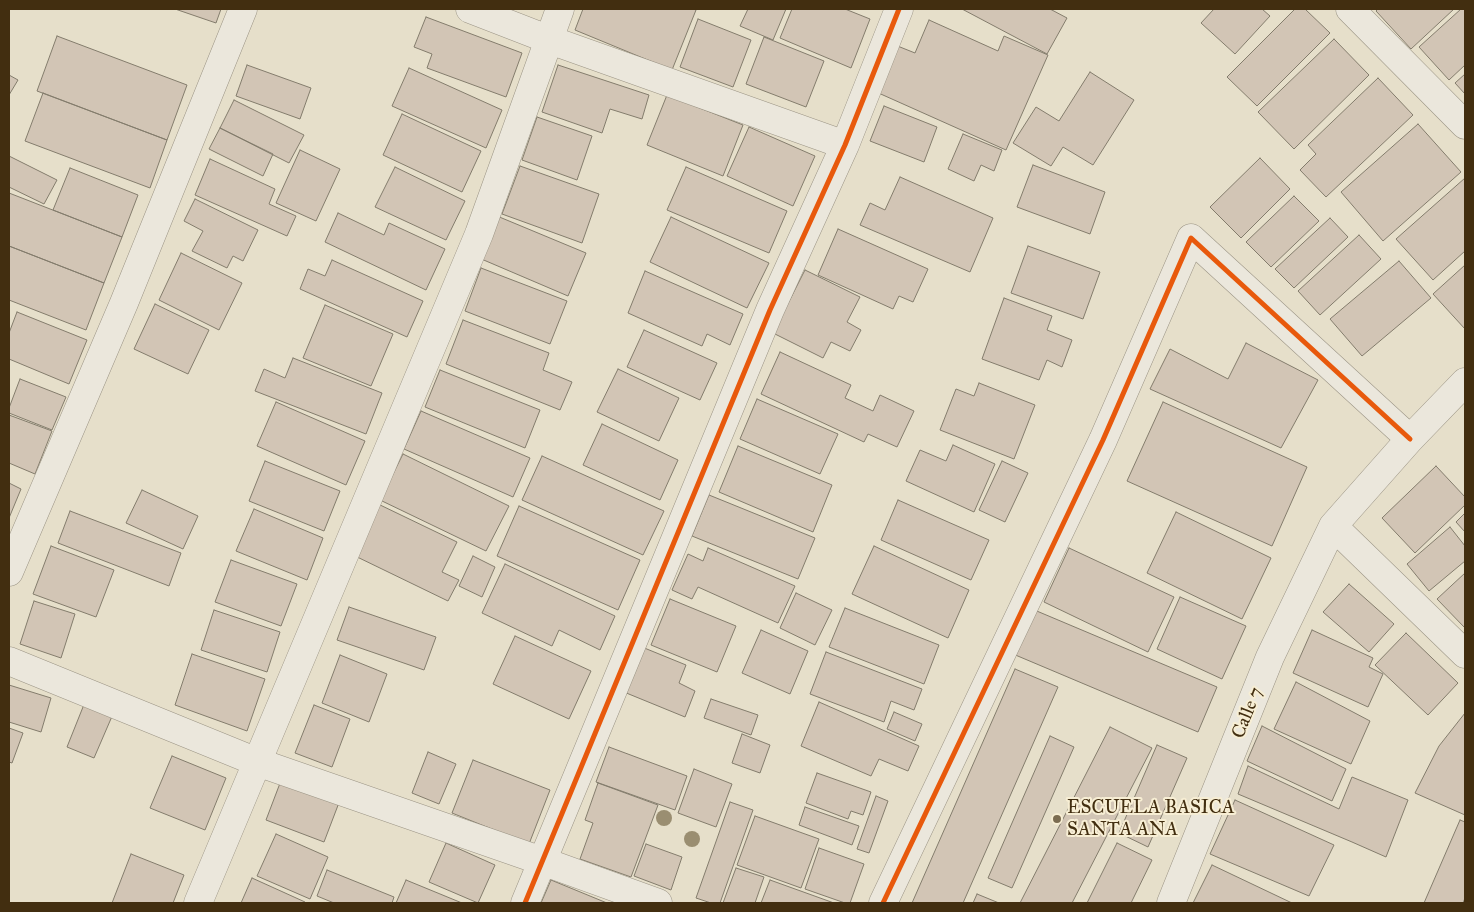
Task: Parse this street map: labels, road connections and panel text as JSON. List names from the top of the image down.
{
  "streets": {
    "street": ["Calle 7"]
  },
  "places": ["ESCUELA BASICA SANTA ANA"]
}
